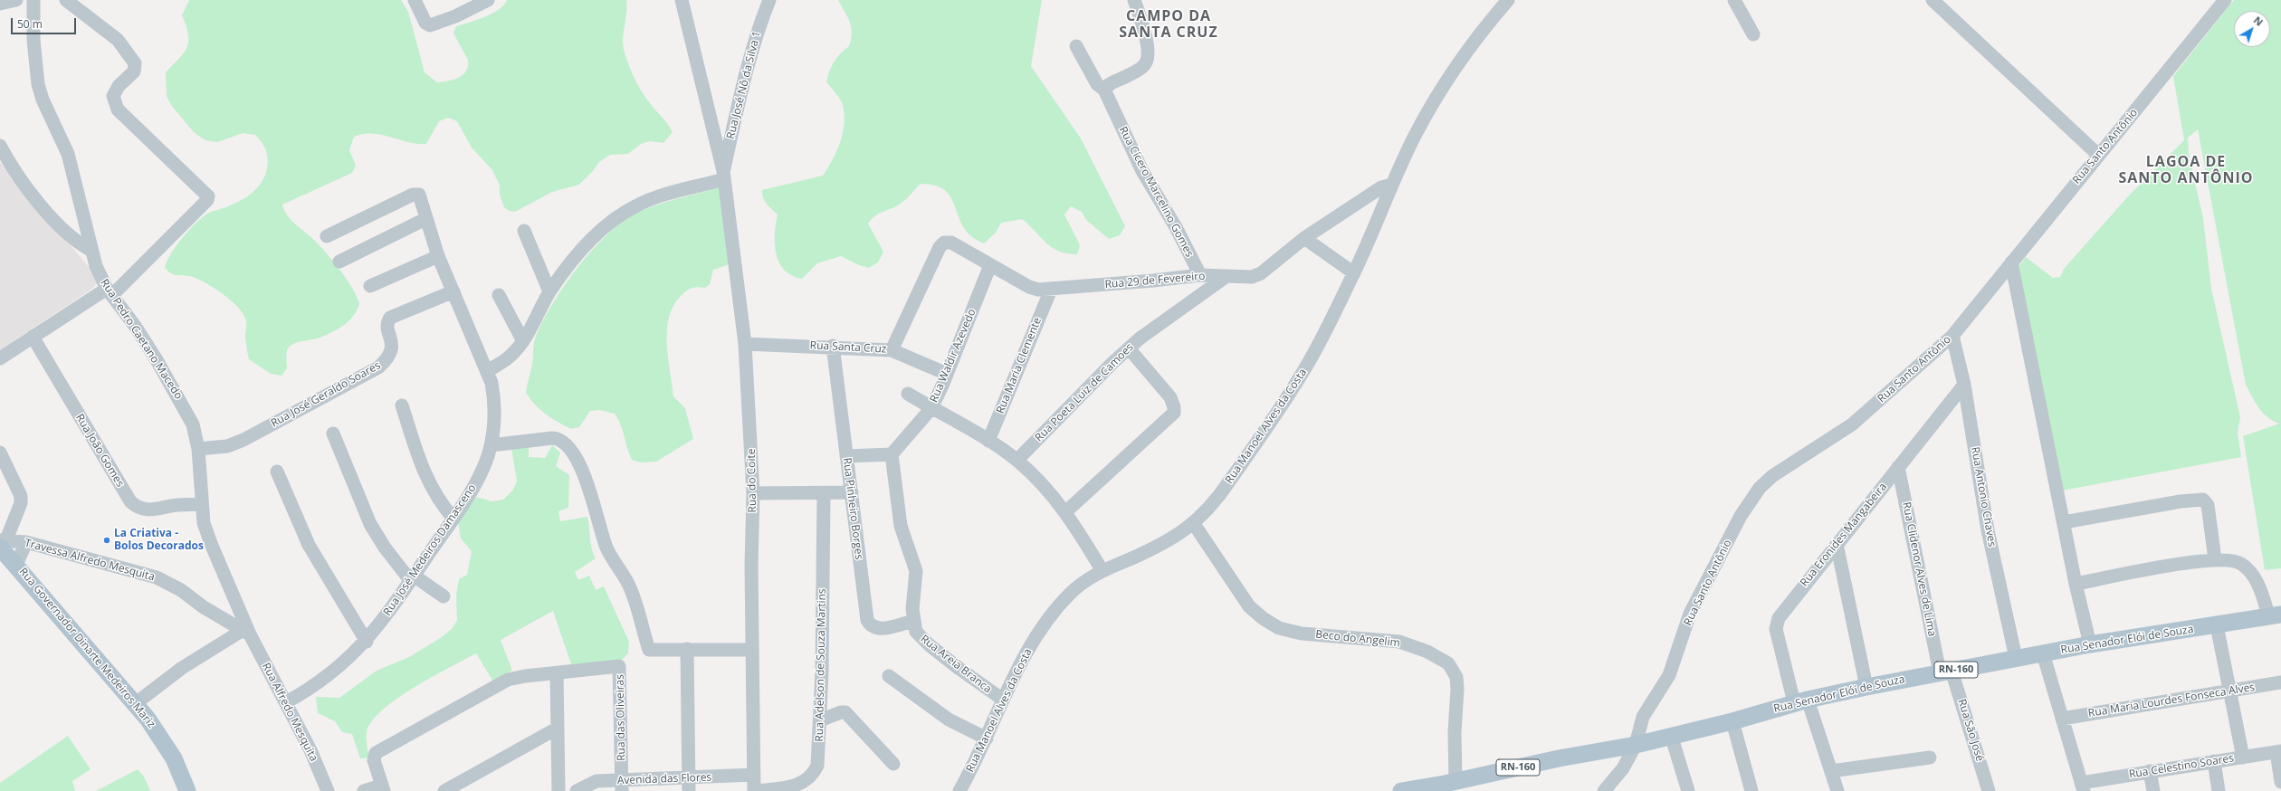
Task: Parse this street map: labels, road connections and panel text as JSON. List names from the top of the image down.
{
  "streets": {
    "main road": ["Rua Senador Elói de Souza", "Rua Governador Dinarte Medeiros Mariz", "RN-160"],
    "street": [
      "Rua José Nô da Silva 1",
      "Rua Santo Antônio",
      "Rua Cícero Marcelino Gomes",
      "Rua 29 de Fevereiro",
      "Rua Pedro Caetano Macedo",
      "Rua Santa Cruz",
      "Rua Waldir Azevedo",
      "Rua Maria Clemente",
      "Rua Poeta Luiz de Camoes",
      "Rua José Geraldo Soares",
      "Rua Manoel Alves da Costa",
      "Rua João Gomes",
      "Rua do Coite",
      "Rua Antonio Chaves",
      "Rua Pinheiro Borges",
      "Rua Eronides Mangabeira",
      "Rua José Medeiros Damasceno",
      "Travessa Alfredo Mesquita",
      "Rua Clidenor Alves de Lima",
      "Beco do Angelim",
      "Rua Areia Branca",
      "Rua Adelson de Souza Martins",
      "Rua Maria Lourdes Fonseca Alves",
      "Rua Alfredo Mesquita",
      "Rua das Oliveiras",
      "Rua São José",
      "Rua Celestino Soares",
      "Avenida das Flores"
    ]
  },
  "crossings": [
    ["Rua José Nô da Silva 1", "Rua do Coite"],
    ["Rua Santo Antônio", "Rua Antonio Chaves"],
    ["Rua Santo Antônio", "Rua Senador Elói de Souza"],
    ["Rua Cícero Marcelino Gomes", "Rua 29 de Fevereiro"],
    ["Rua 29 de Fevereiro", "Rua Santa Cruz"],
    ["Rua 29 de Fevereiro", "Rua Waldir Azevedo"],
    ["Rua 29 de Fevereiro", "Rua Maria Clemente"],
    ["Rua 29 de Fevereiro", "Rua Poeta Luiz de Camoes"],
    ["Rua 29 de Fevereiro", "Rua Manoel Alves da Costa"],
    ["Rua Pedro Caetano Macedo", "Rua José Geraldo Soares"],
    ["Rua Pedro Caetano Macedo", "Rua João Gomes"],
    ["Rua Pedro Caetano Macedo", "Travessa Alfredo Mesquita"],
    ["Rua Pedro Caetano Macedo", "Rua Alfredo Mesquita"],
    ["Rua Santa Cruz", "Rua Waldir Azevedo"],
    ["Rua Santa Cruz", "Rua do Coite"],
    ["Rua Santa Cruz", "Rua Pinheiro Borges"],
    ["Rua Waldir Azevedo", "Rua Areia Branca"],
    ["Rua José Geraldo Soares", "Rua José Medeiros Damasceno"],
    ["Rua Manoel Alves da Costa", "Beco do Angelim"],
    ["Rua Manoel Alves da Costa", "Rua Areia Branca"],
    ["Rua do Coite", "Rua Adelson de Souza Martins"],
    ["Rua do Coite", "Avenida das Flores"],
    ["Rua Antonio Chaves", "Rua Eronides Mangabeira"],
    ["Rua Antonio Chaves", "Rua Senador Elói de Souza"],
    ["Rua Pinheiro Borges", "Rua Areia Branca"],
    ["Rua Eronides Mangabeira", "Rua Clidenor Alves de Lima"],
    ["Rua Eronides Mangabeira", "Rua Senador Elói de Souza"],
    ["Rua José Medeiros Damasceno", "Rua Alfredo Mesquita"],
    ["Travessa Alfredo Mesquita", "Rua Governador Dinarte Medeiros Mariz"],
    ["Travessa Alfredo Mesquita", "Rua Alfredo Mesquita"],
    ["Rua Clidenor Alves de Lima", "Rua Senador Elói de Souza"],
    ["Rua Clidenor Alves de Lima", "Rua São José"],
    ["Beco do Angelim", "Rua Senador Elói de Souza"],
    ["Rua Senador Elói de Souza", "Rua São José"],
    ["Rua das Oliveiras", "Avenida das Flores"]
  ],
  "districts": ["CAMPO DA SANTA CRUZ", "LAGOA DE SANTO ANTÔNIO"],
  "places": ["La Criativa - Bolos Decorados"],
  "scale_bar": "50 m",
  "north": "top right"
}
